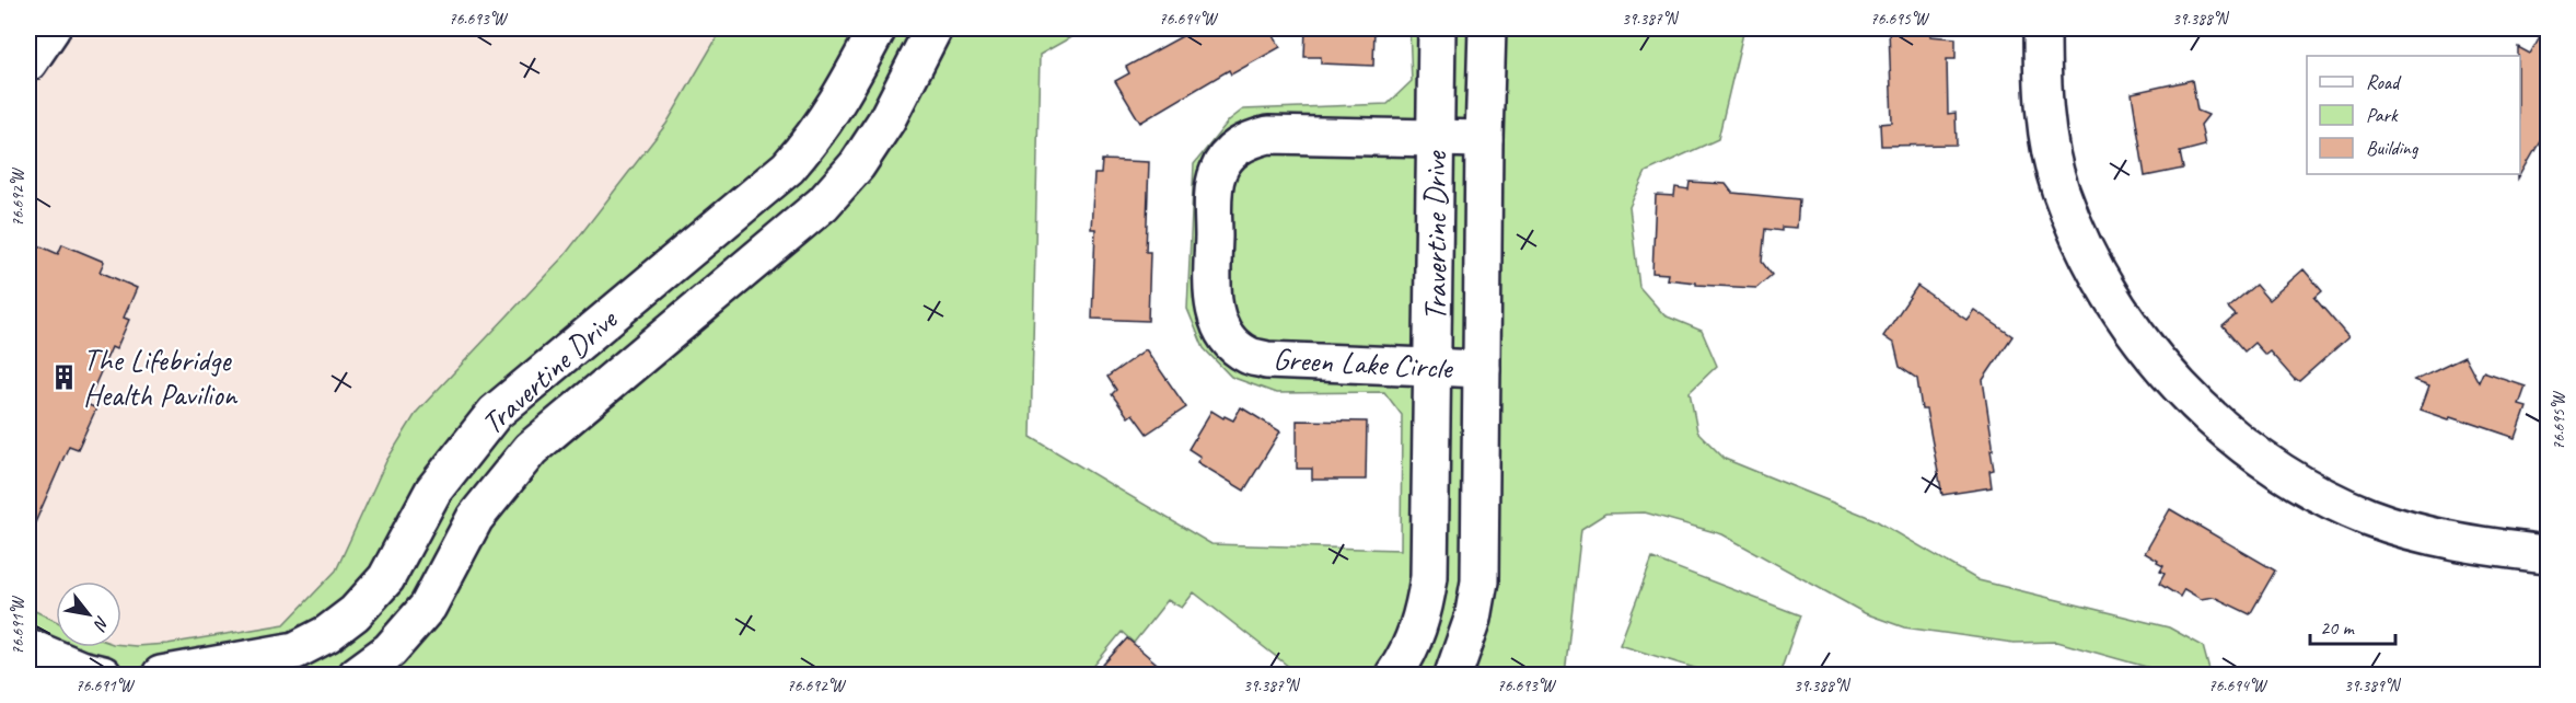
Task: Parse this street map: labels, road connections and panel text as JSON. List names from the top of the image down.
{
  "streets": {
    "street": ["Travertine Drive", "Green Lake Circle"]
  },
  "crossings": [
    ["Travertine Drive", "Green Lake Circle"]
  ],
  "places": {
    "building": ["The Lifebridge Health Pavilion"]
  },
  "legend": ["Road", "Park", "Building"],
  "scale_bar": "20 m",
  "north": "bottom right",
  "coordinates": [
    "76.693°W",
    "76.694°W",
    "39.387°N",
    "76.695°W",
    "39.388°N",
    "76.692°W",
    "76.691°W",
    "39.389°N"
  ]
}
